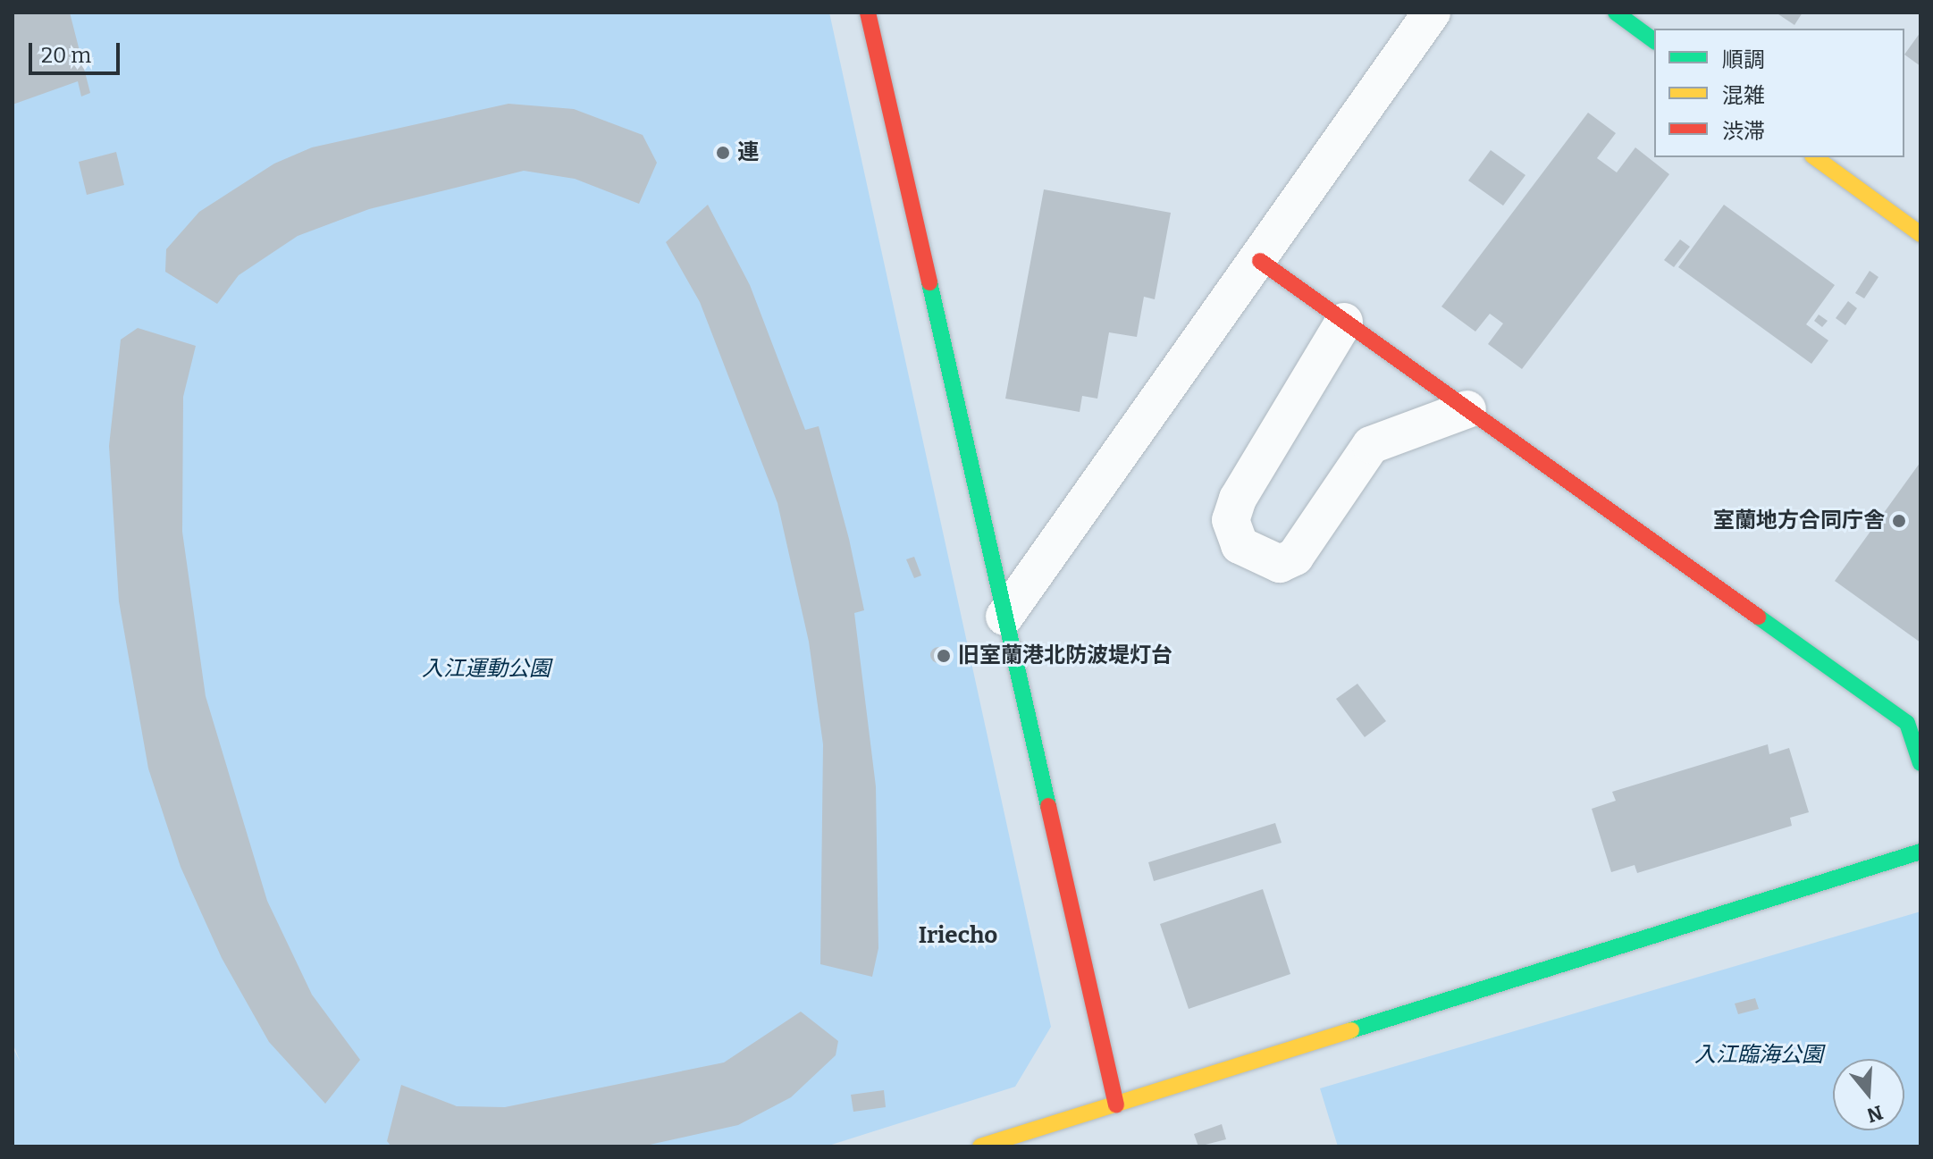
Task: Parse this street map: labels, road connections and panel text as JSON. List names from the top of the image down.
{
  "districts": ["Iriecho"],
  "parks": ["入江運動公園", "入江臨海公園"],
  "places": ["連", "室蘭地方合同庁舎", "旧室蘭港北防波堤灯台"],
  "legend": ["順調", "混雑", "渋滞"],
  "scale_bar": "20 m",
  "north": "bottom"
}
